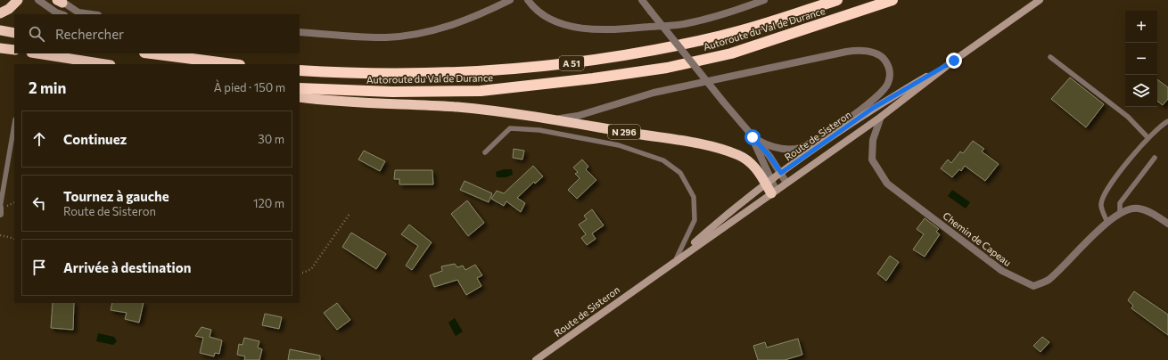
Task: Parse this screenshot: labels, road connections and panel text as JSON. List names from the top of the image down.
{
  "streets": {
    "highway": ["Autoroute du Val de Durance", "A 51", "N 296"],
    "main road": ["Route de Sisteron"],
    "street": ["Chemin de Capeau"]
  },
  "crossings": [
    ["N 296", "Route de Sisteron"],
    ["Route de Sisteron", "Chemin de Capeau"]
  ],
  "page": {
    "map_buttons": ["+", "−"],
    "search": "Rechercher",
    "heading": ["2 min", "À pied · 150 m"],
    "list": [
      ["Continuez", "30 m"],
      ["Tournez à gauche", "Route de Sisteron", "120 m"],
      "Arrivée à destination"
    ]
  }
}
